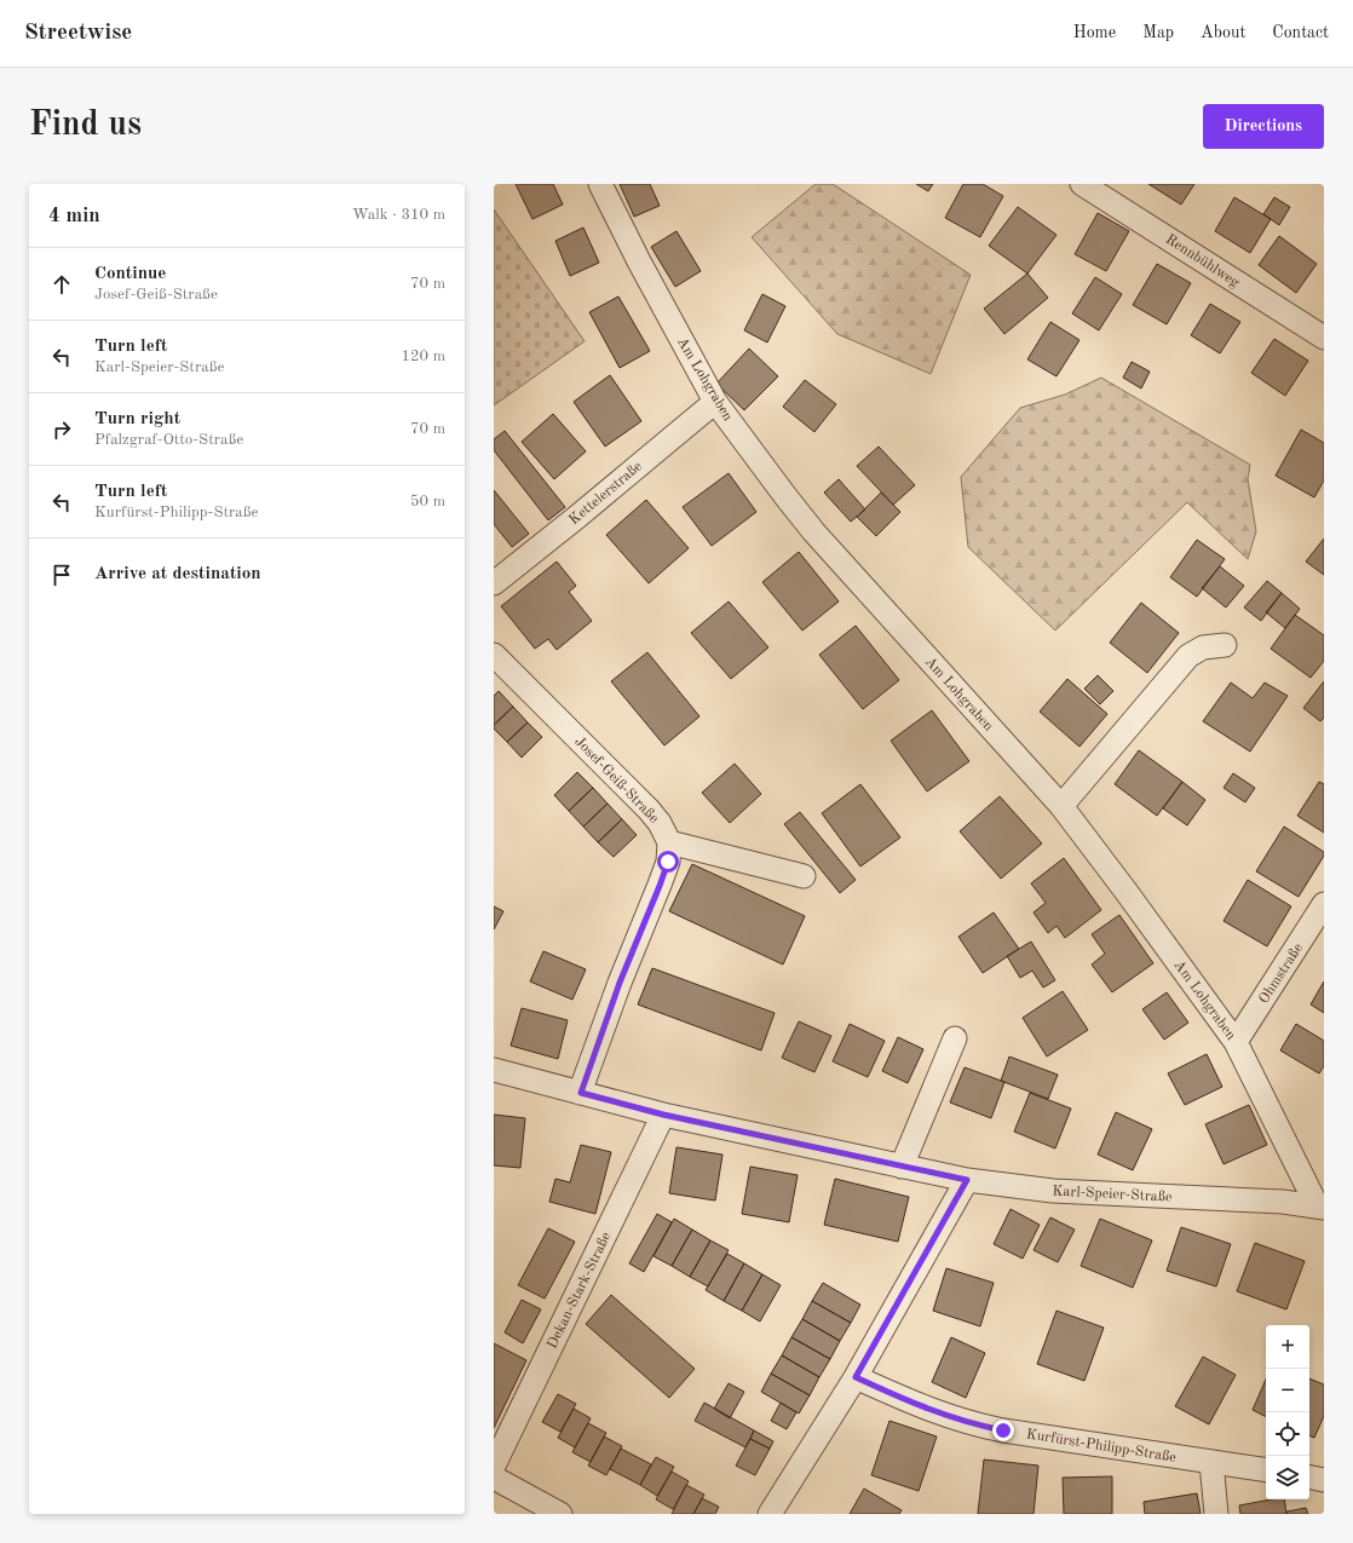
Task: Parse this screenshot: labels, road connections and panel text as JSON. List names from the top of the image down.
{
  "streets": {
    "street": [
      "Rennbühlweg",
      "Am Lohgraben",
      "Kettelerstraße",
      "Josef-Geiß-Straße",
      "Ohmstraße",
      "Karl-Speier-Straße",
      "Dekan-Stark-Straße",
      "Kurfürst-Philipp-Straße"
    ]
  },
  "crossings": [
    ["Am Lohgraben", "Kettelerstraße"],
    ["Am Lohgraben", "Ohmstraße"],
    ["Am Lohgraben", "Karl-Speier-Straße"],
    ["Karl-Speier-Straße", "Dekan-Stark-Straße"]
  ],
  "page": {
    "header": "Streetwise",
    "nav": [
      "Home",
      "Map",
      "About",
      "Contact"
    ],
    "buttons": "Directions",
    "title": "Find us",
    "heading": ["4 min", "Walk · 310 m"],
    "list": [
      ["Continue", "Josef-Geiß-Straße", "70 m"],
      ["Turn left", "Karl-Speier-Straße", "120 m"],
      ["Turn right", "Pfalzgraf-Otto-Straße", "70 m"],
      ["Turn left", "Kurfürst-Philipp-Straße", "50 m"],
      "Arrive at destination"
    ],
    "map_buttons": ["+", "−"]
  }
}
